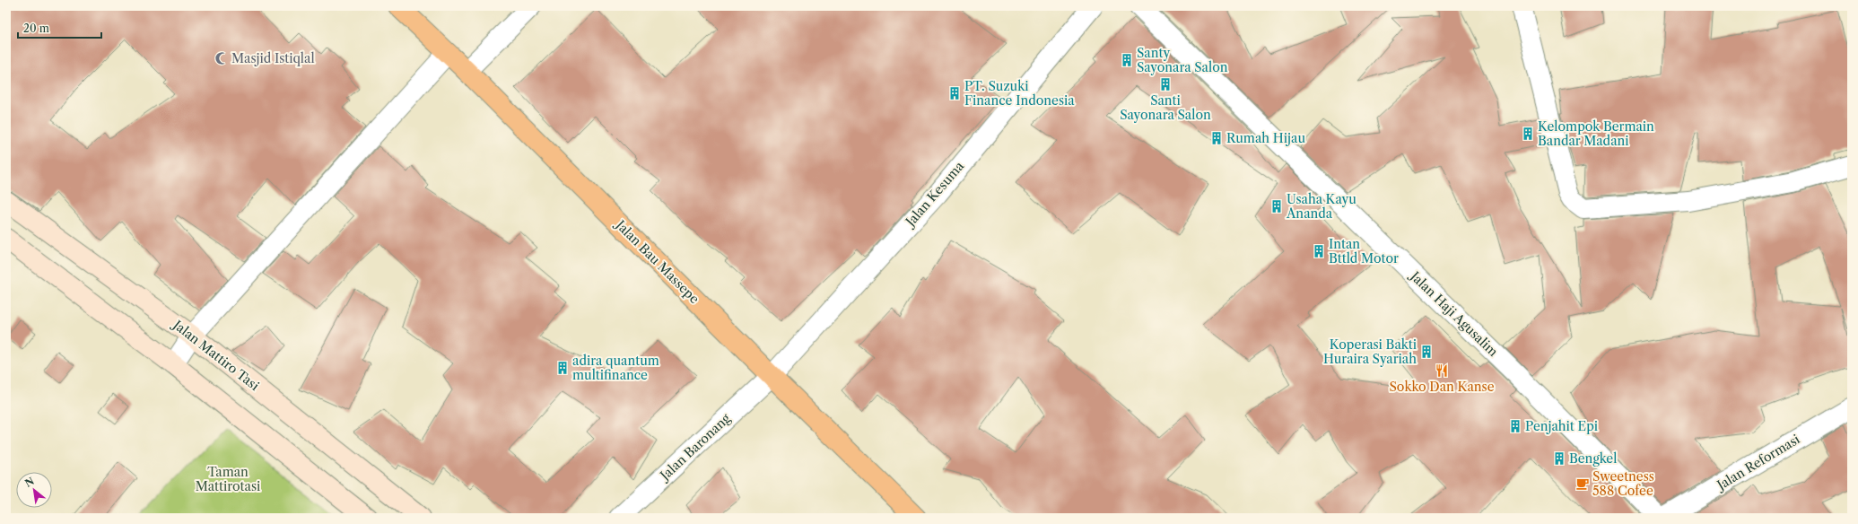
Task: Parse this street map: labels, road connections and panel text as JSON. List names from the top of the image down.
{
  "streets": {
    "highway": ["Jalan Bau Massepe"],
    "main road": ["Jalan Mattiro Tasi"],
    "street": [
      "Jalan Kesuma",
      "Jalan Haji Agusalim",
      "Jalan Baronang",
      "Jalan Reformasi"
    ]
  },
  "crossings": [
    ["Jalan Kesuma", "Jalan Bau Massepe"],
    ["Jalan Kesuma", "Jalan Baronang"],
    ["Jalan Bau Massepe", "Jalan Baronang"]
  ],
  "parks": ["Taman Mattirotasi"],
  "places": {
    "mosque": ["Masjid Istiqlal"],
    "building": [
      "Santy Sayonara Salon",
      "Santi Sayonara Salon",
      "PT. Suzuki Finance Indonesia",
      "Kelompok Bermain Bandar Madani",
      "Rumah Hijau",
      "Usaha Kayu Ananda",
      "Intan Bttld Motor",
      "Koperasi Bakti Huraira Syariah",
      "adira quantum multifinance",
      "Penjahit Epi",
      "Bengkel"
    ],
    "restaurant": ["Sokko Dan Kanse"],
    "cafe": ["Sweetness 588 Cofee"]
  },
  "scale_bar": "20 m",
  "north": "top left"
}
